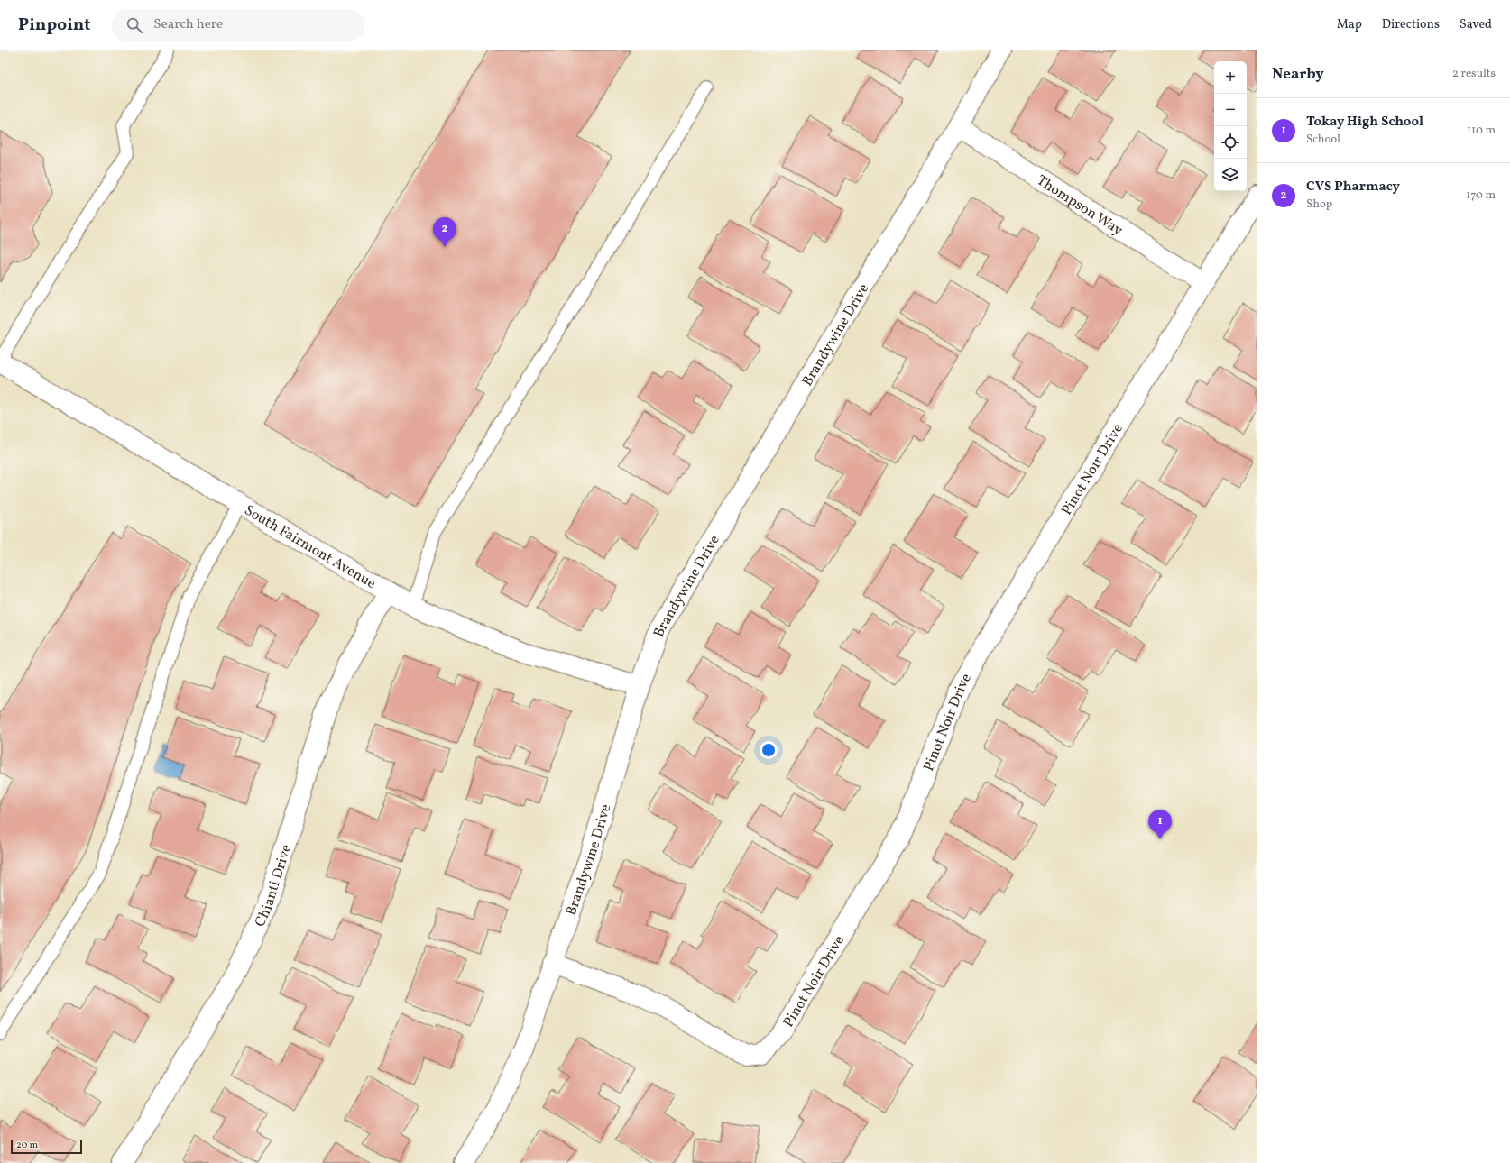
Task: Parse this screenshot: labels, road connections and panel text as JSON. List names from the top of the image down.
{
  "streets": {
    "street": [
      "Thompson Way",
      "Brandywine Drive",
      "Pinot Noir Drive",
      "South Fairmont Avenue",
      "Chianti Drive"
    ]
  },
  "crossings": [
    ["Thompson Way", "Brandywine Drive"],
    ["Thompson Way", "Pinot Noir Drive"],
    ["Brandywine Drive", "Pinot Noir Drive"],
    ["Brandywine Drive", "South Fairmont Avenue"],
    ["South Fairmont Avenue", "Chianti Drive"]
  ],
  "scale_bar": "20 m",
  "page": {
    "header": "Pinpoint",
    "search": "Search here",
    "nav": ["Map", "Directions", "Saved"],
    "heading": ["Nearby", "2 results"],
    "map_buttons": ["+", "−"],
    "list": [
      {
        "mark": "1",
        "name": "Tokay High School",
        "note": "School",
        "value": "110 m"
      },
      {
        "mark": "2",
        "name": "CVS Pharmacy",
        "note": "Shop",
        "value": "170 m"
      }
    ],
    "pins": ["2", "1"],
    "scale": "20 m"
  }
}
